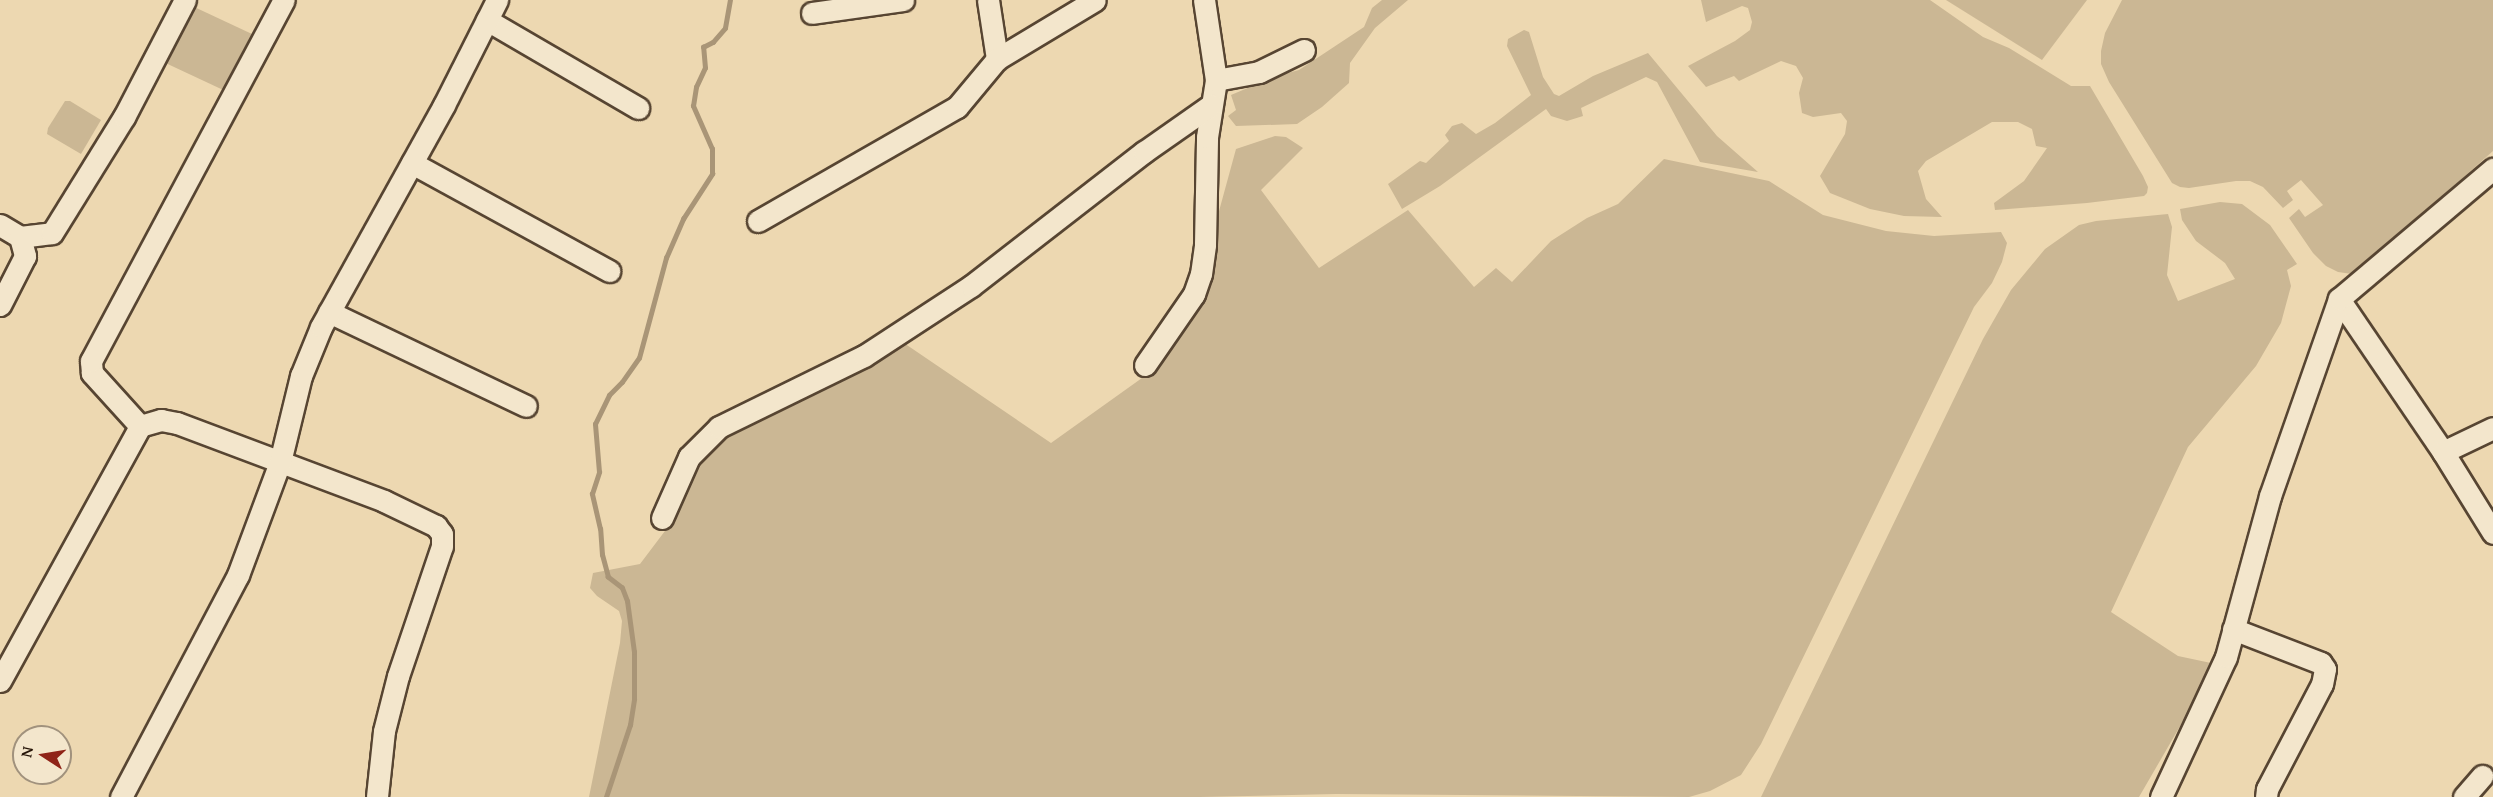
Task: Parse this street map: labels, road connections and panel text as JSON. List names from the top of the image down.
{
  "north": "left"
}
